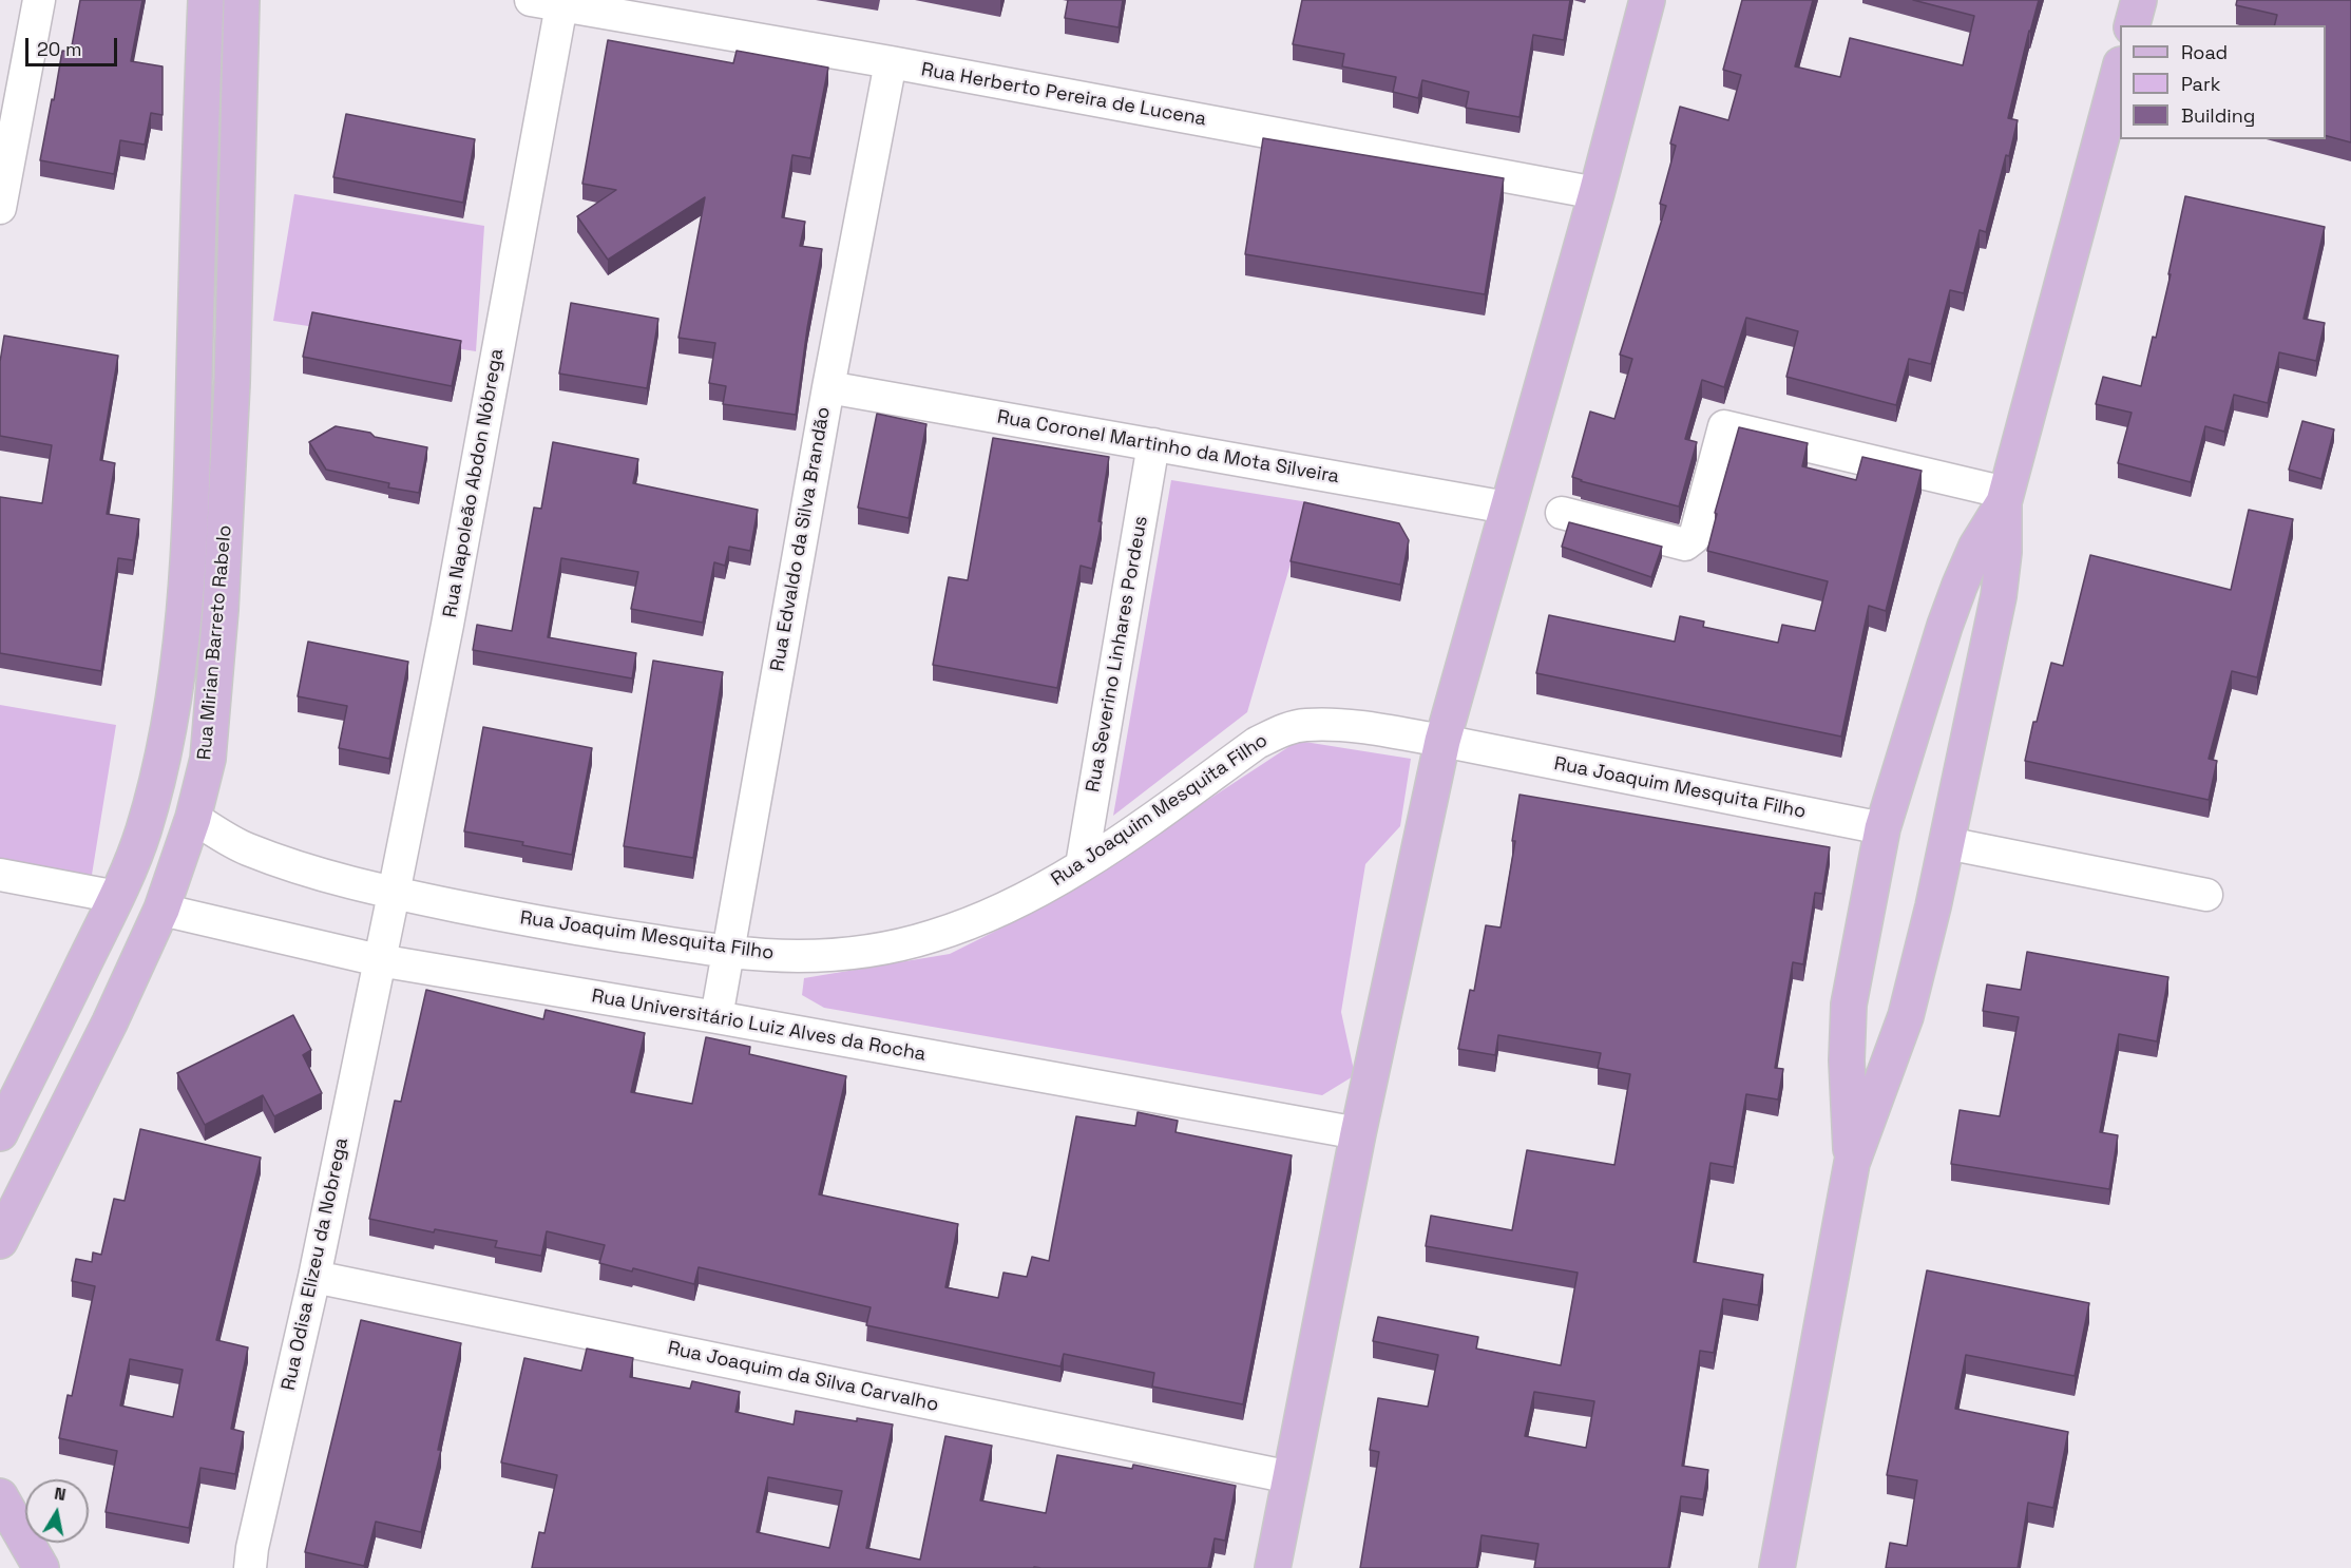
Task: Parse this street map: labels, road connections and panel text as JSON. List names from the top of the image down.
{
  "streets": {
    "main road": ["Rua Mirian Barreto Rabelo"],
    "street": [
      "Rua Herberto Pereira de Lucena",
      "Rua Coronel Martinho da Mota Silveira",
      "Rua Napoleão Abdon Nóbrega",
      "Rua Edvaldo da Silva Brandão",
      "Rua Severino Linhares Pordeus",
      "Rua Joaquim Mesquita Filho",
      "Rua Universitário Luiz Alves da Rocha",
      "Rua Odisa Elizeu da Nobrega",
      "Rua Joaquim da Silva Carvalho"
    ]
  },
  "crossings": [
    ["Rua Herberto Pereira de Lucena", "Rua Napoleão Abdon Nóbrega"],
    ["Rua Herberto Pereira de Lucena", "Rua Edvaldo da Silva Brandão"],
    ["Rua Coronel Martinho da Mota Silveira", "Rua Edvaldo da Silva Brandão"],
    ["Rua Coronel Martinho da Mota Silveira", "Rua Severino Linhares Pordeus"],
    ["Rua Napoleão Abdon Nóbrega", "Rua Joaquim Mesquita Filho"],
    ["Rua Napoleão Abdon Nóbrega", "Rua Universitário Luiz Alves da Rocha"],
    ["Rua Napoleão Abdon Nóbrega", "Rua Odisa Elizeu da Nobrega"],
    ["Rua Edvaldo da Silva Brandão", "Rua Joaquim Mesquita Filho"],
    ["Rua Edvaldo da Silva Brandão", "Rua Universitário Luiz Alves da Rocha"],
    ["Rua Mirian Barreto Rabelo", "Rua Joaquim Mesquita Filho"],
    ["Rua Mirian Barreto Rabelo", "Rua Universitário Luiz Alves da Rocha"],
    ["Rua Severino Linhares Pordeus", "Rua Joaquim Mesquita Filho"],
    ["Rua Universitário Luiz Alves da Rocha", "Rua Odisa Elizeu da Nobrega"],
    ["Rua Odisa Elizeu da Nobrega", "Rua Joaquim da Silva Carvalho"]
  ],
  "legend": ["Road", "Park", "Building"],
  "scale_bar": "20 m",
  "north": "top"
}
